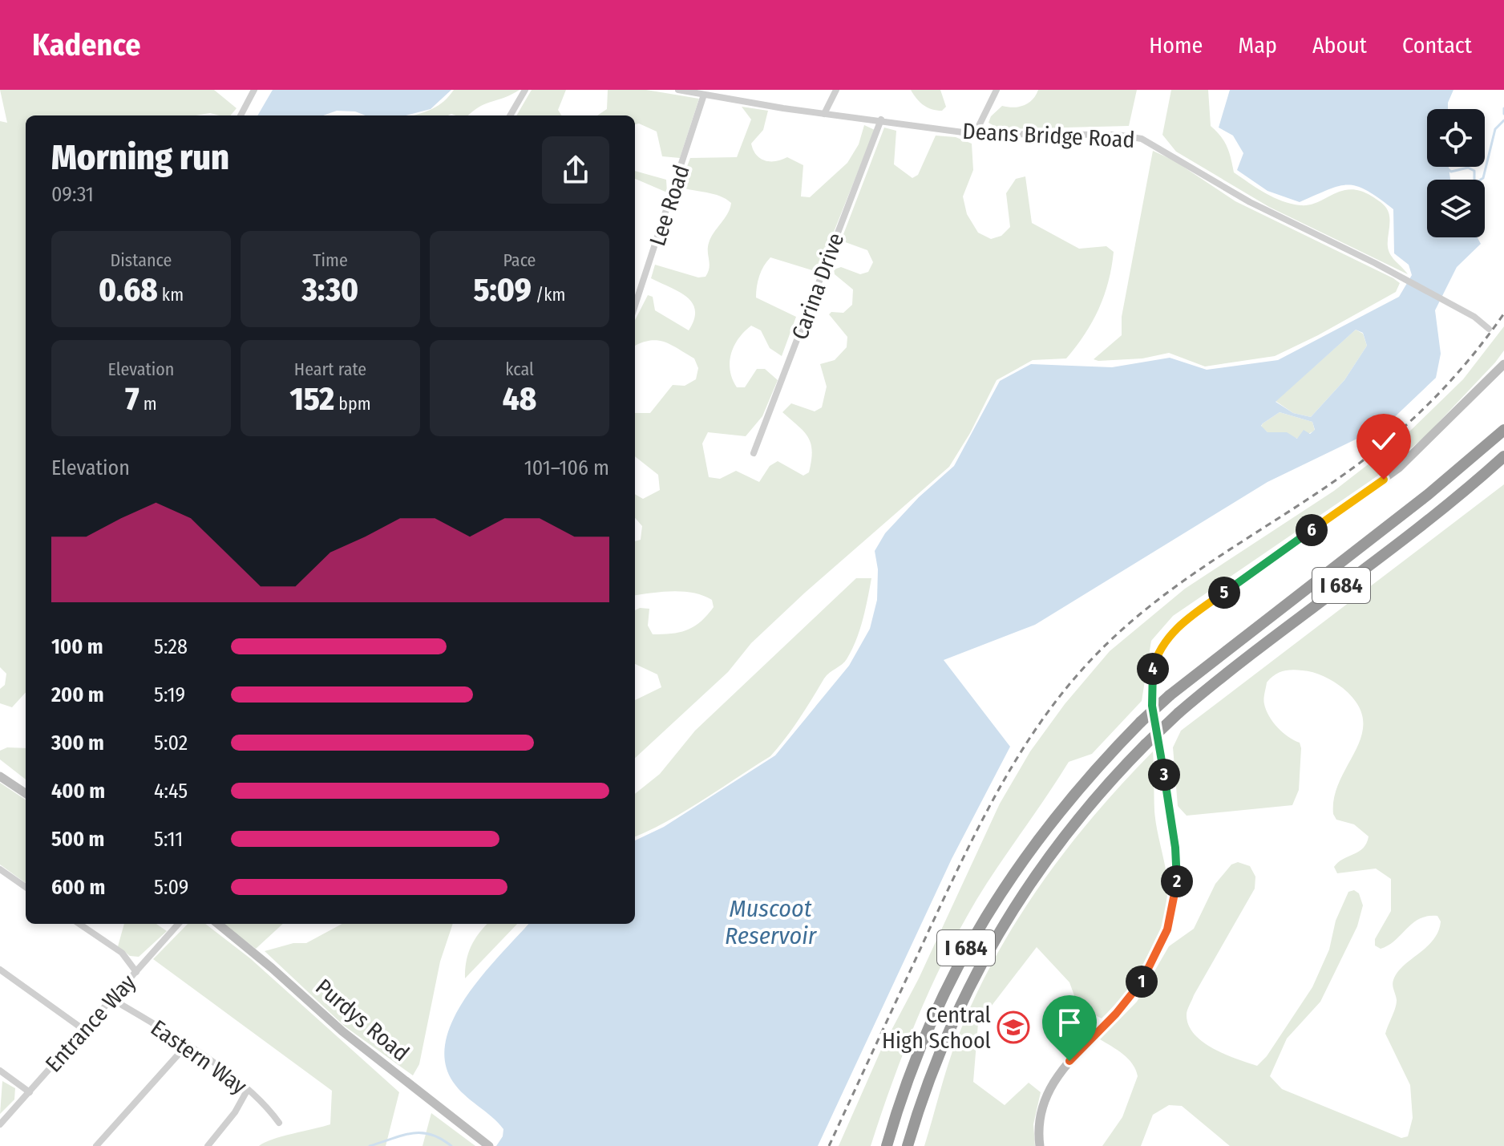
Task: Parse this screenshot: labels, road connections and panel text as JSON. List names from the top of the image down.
{
  "streets": {
    "highway": ["I 684"],
    "main road": ["Purdys Road"],
    "street": [
      "Deans Bridge Road",
      "Lee Road",
      "Carina Drive",
      "Entrance Way",
      "Eastern Way"
    ]
  },
  "crossings": [
    ["Deans Bridge Road", "Lee Road"],
    ["Deans Bridge Road", "Carina Drive"],
    ["Entrance Way", "Eastern Way"]
  ],
  "water": ["Muscoot Reservoir"],
  "places": {
    "school or university": ["Central High School"]
  },
  "page": {
    "header": "Kadence",
    "nav": [
      "Home",
      "Map",
      "About",
      "Contact"
    ],
    "heading": ["Morning run", "09:31"],
    "stats": [
      ["Distance", "0.68 km"],
      ["Time", "3:30"],
      ["Pace", "5:09 /km"],
      ["Elevation", "7 m"],
      ["Heart rate", "152 bpm"],
      ["kcal", "48"]
    ],
    "chart": ["Elevation", "101–106 m"],
    "pins": [
      "6",
      "5",
      "4",
      "3",
      "2",
      "1"
    ],
    "list": [
      {
        "name": "100 m",
        "note": "5:28"
      },
      {
        "name": "200 m",
        "note": "5:19"
      },
      {
        "name": "300 m",
        "note": "5:02"
      },
      {
        "name": "400 m",
        "note": "4:45"
      },
      {
        "name": "500 m",
        "note": "5:11"
      },
      {
        "name": "600 m",
        "note": "5:09"
      }
    ]
  }
}
